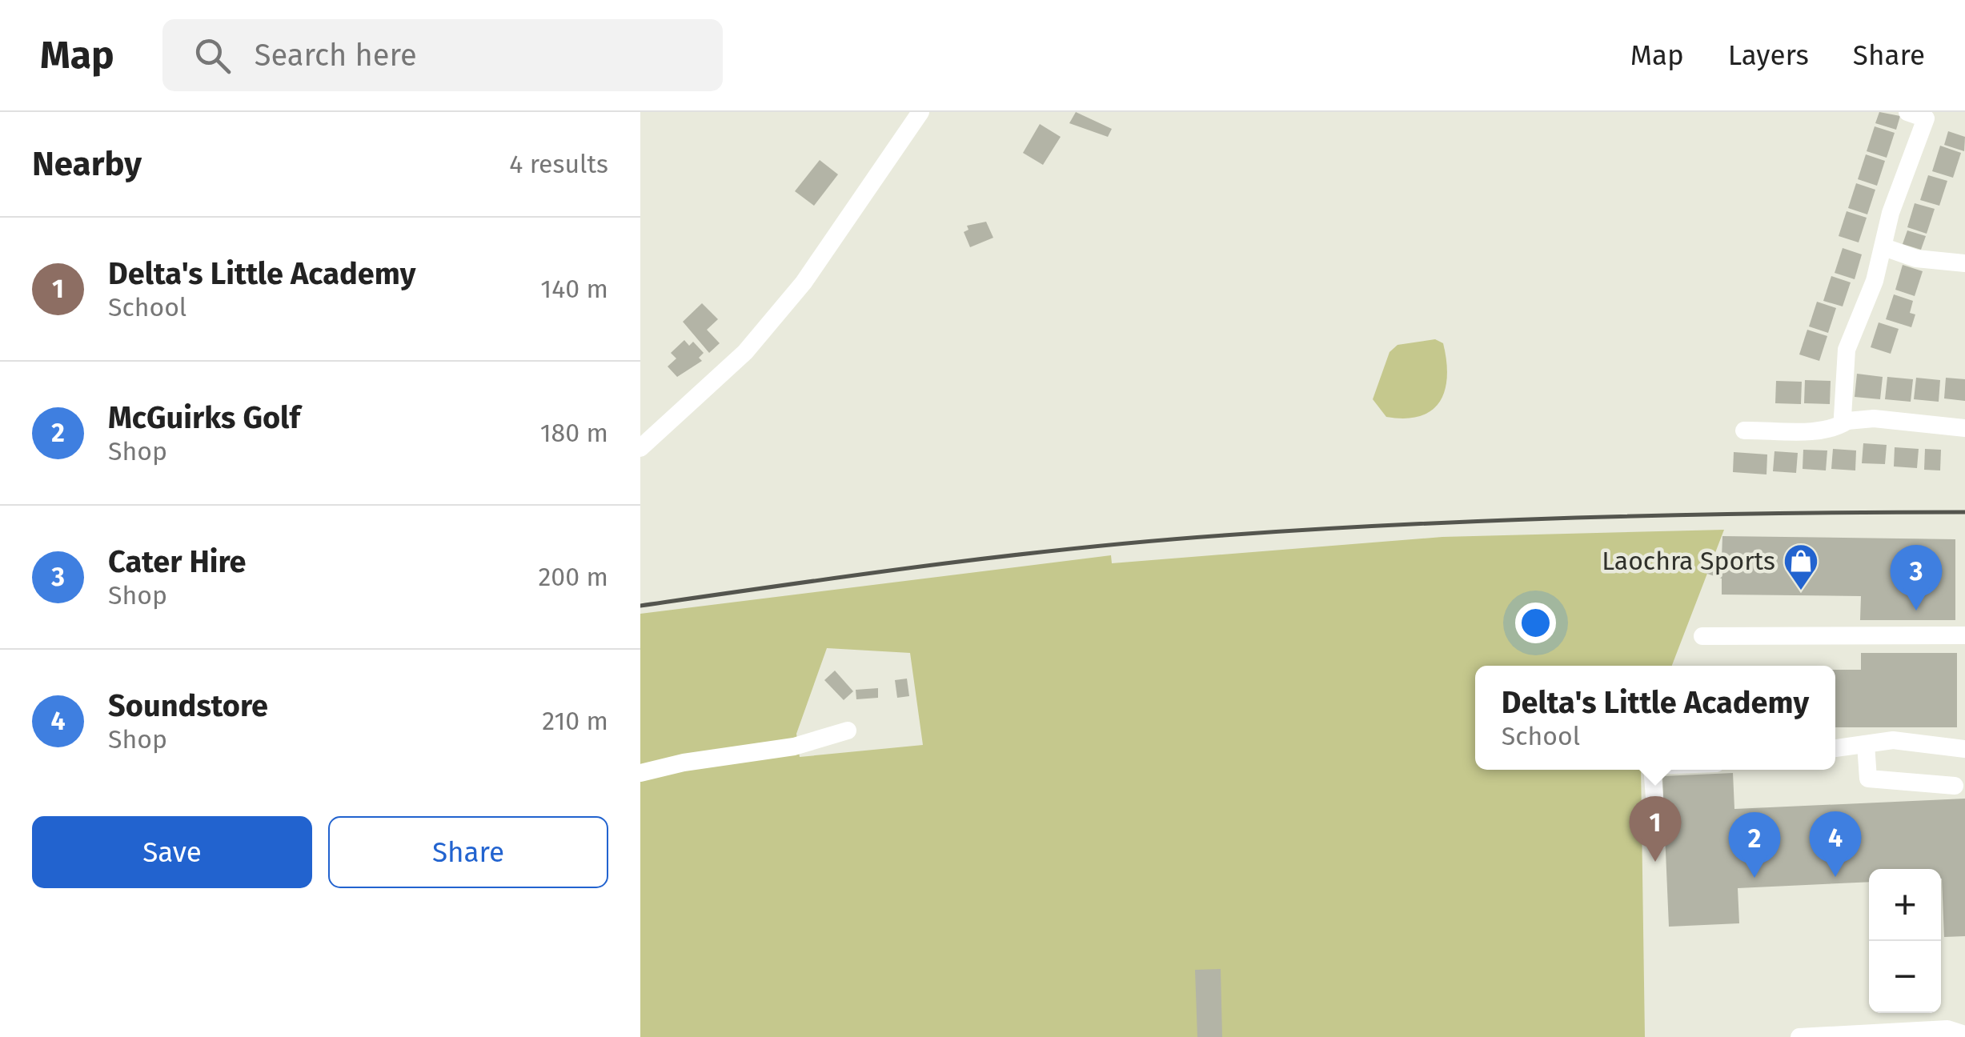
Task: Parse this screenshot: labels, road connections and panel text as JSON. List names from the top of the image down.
{
  "places": {
    "shop": ["Laochra Sports"]
  },
  "page": {
    "header": "Map",
    "search": "Search here",
    "nav": ["Map", "Layers", "Share"],
    "heading": ["Nearby", "4 results"],
    "list": [
      {
        "mark": "1",
        "name": "Delta's Little Academy",
        "note": "School",
        "value": "140 m"
      },
      {
        "mark": "2",
        "name": "McGuirks Golf",
        "note": "Shop",
        "value": "180 m"
      },
      {
        "mark": "3",
        "name": "Cater Hire",
        "note": "Shop",
        "value": "200 m"
      },
      {
        "mark": "4",
        "name": "Soundstore",
        "note": "Shop",
        "value": "210 m"
      }
    ],
    "pins": [
      "3",
      "1",
      "4",
      "2"
    ],
    "popup": ["Delta's Little Academy", "School"],
    "buttons": ["Save", "Share"],
    "map_buttons": ["+", "−"]
  }
}
